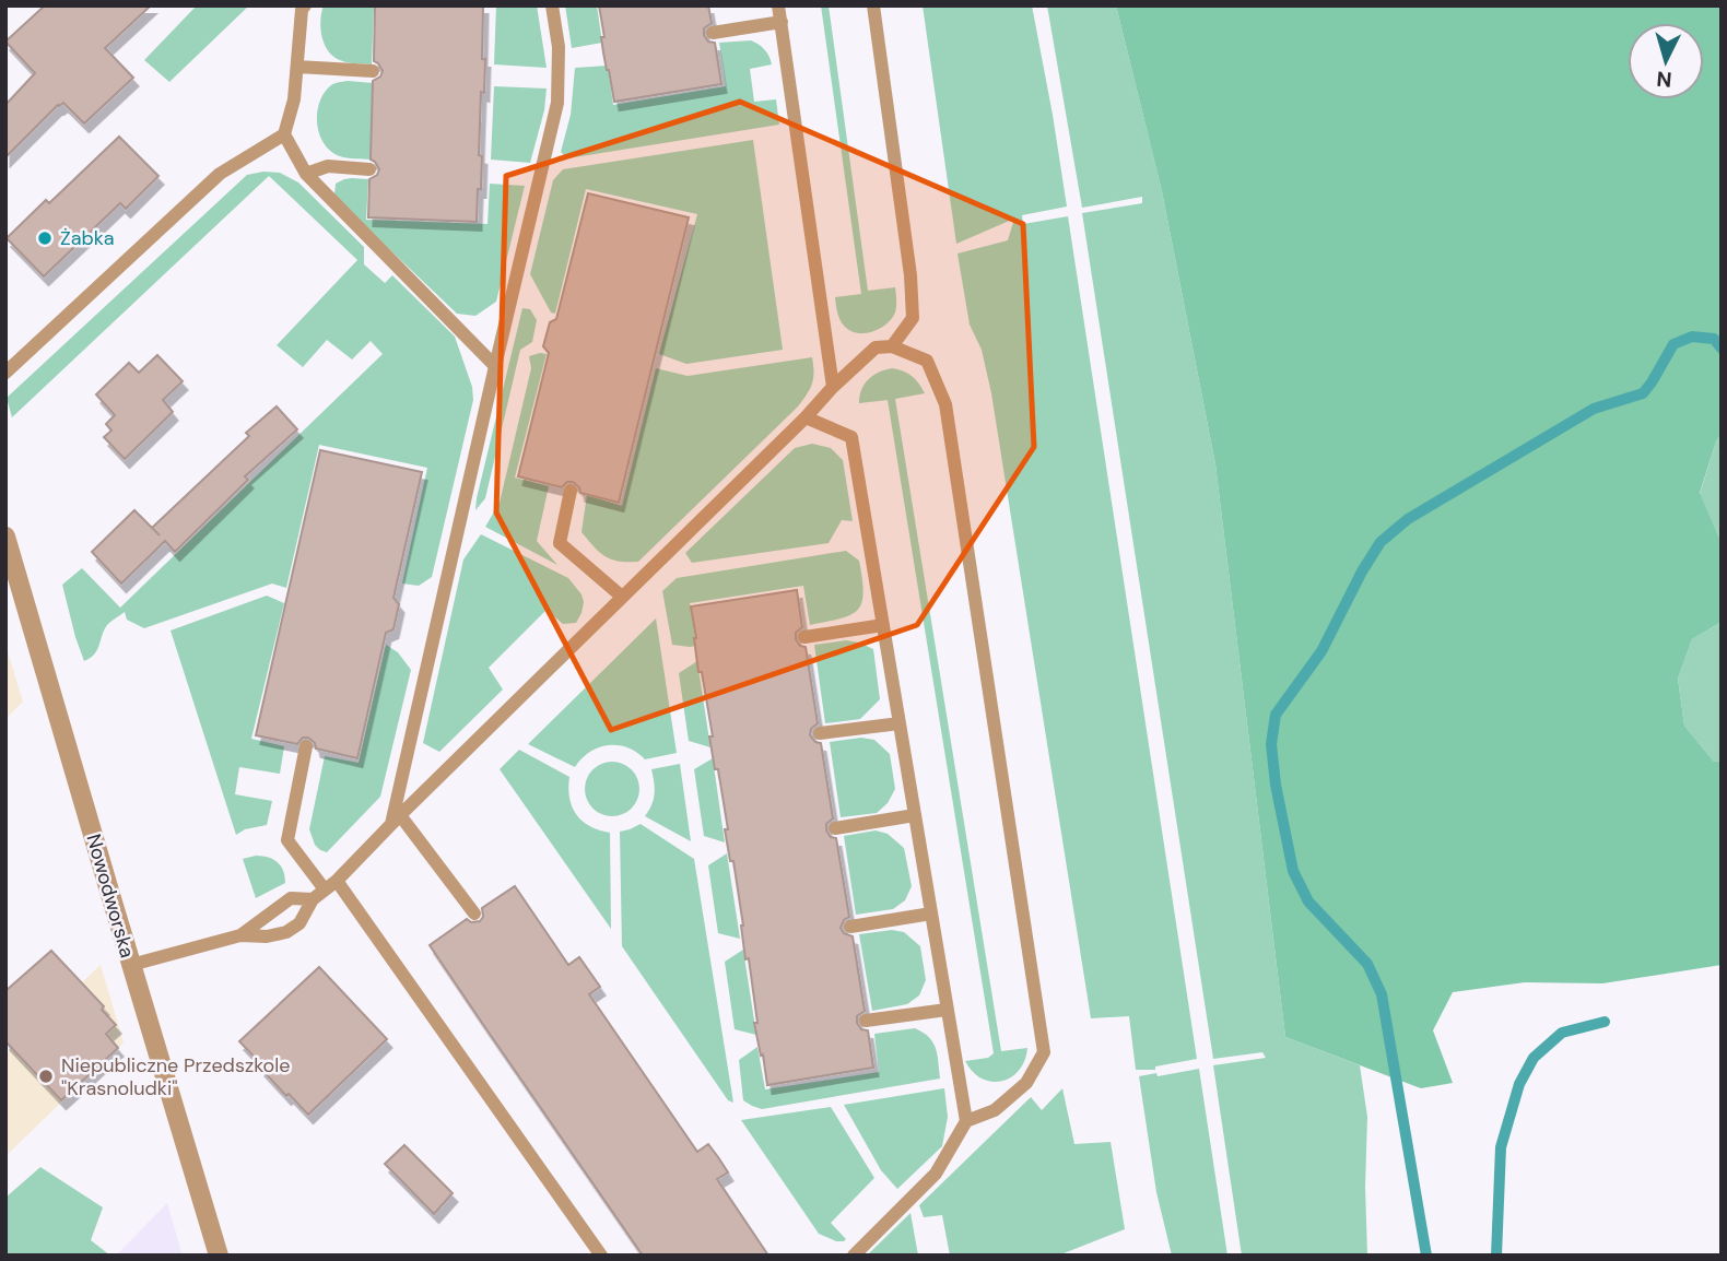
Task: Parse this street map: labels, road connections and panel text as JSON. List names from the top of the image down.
{
  "streets": {
    "street": ["Nowodworska"]
  },
  "places": ["Żabka", "Niepubliczne Przedszkole \"Krasnoludki\""],
  "north": "bottom"
}
